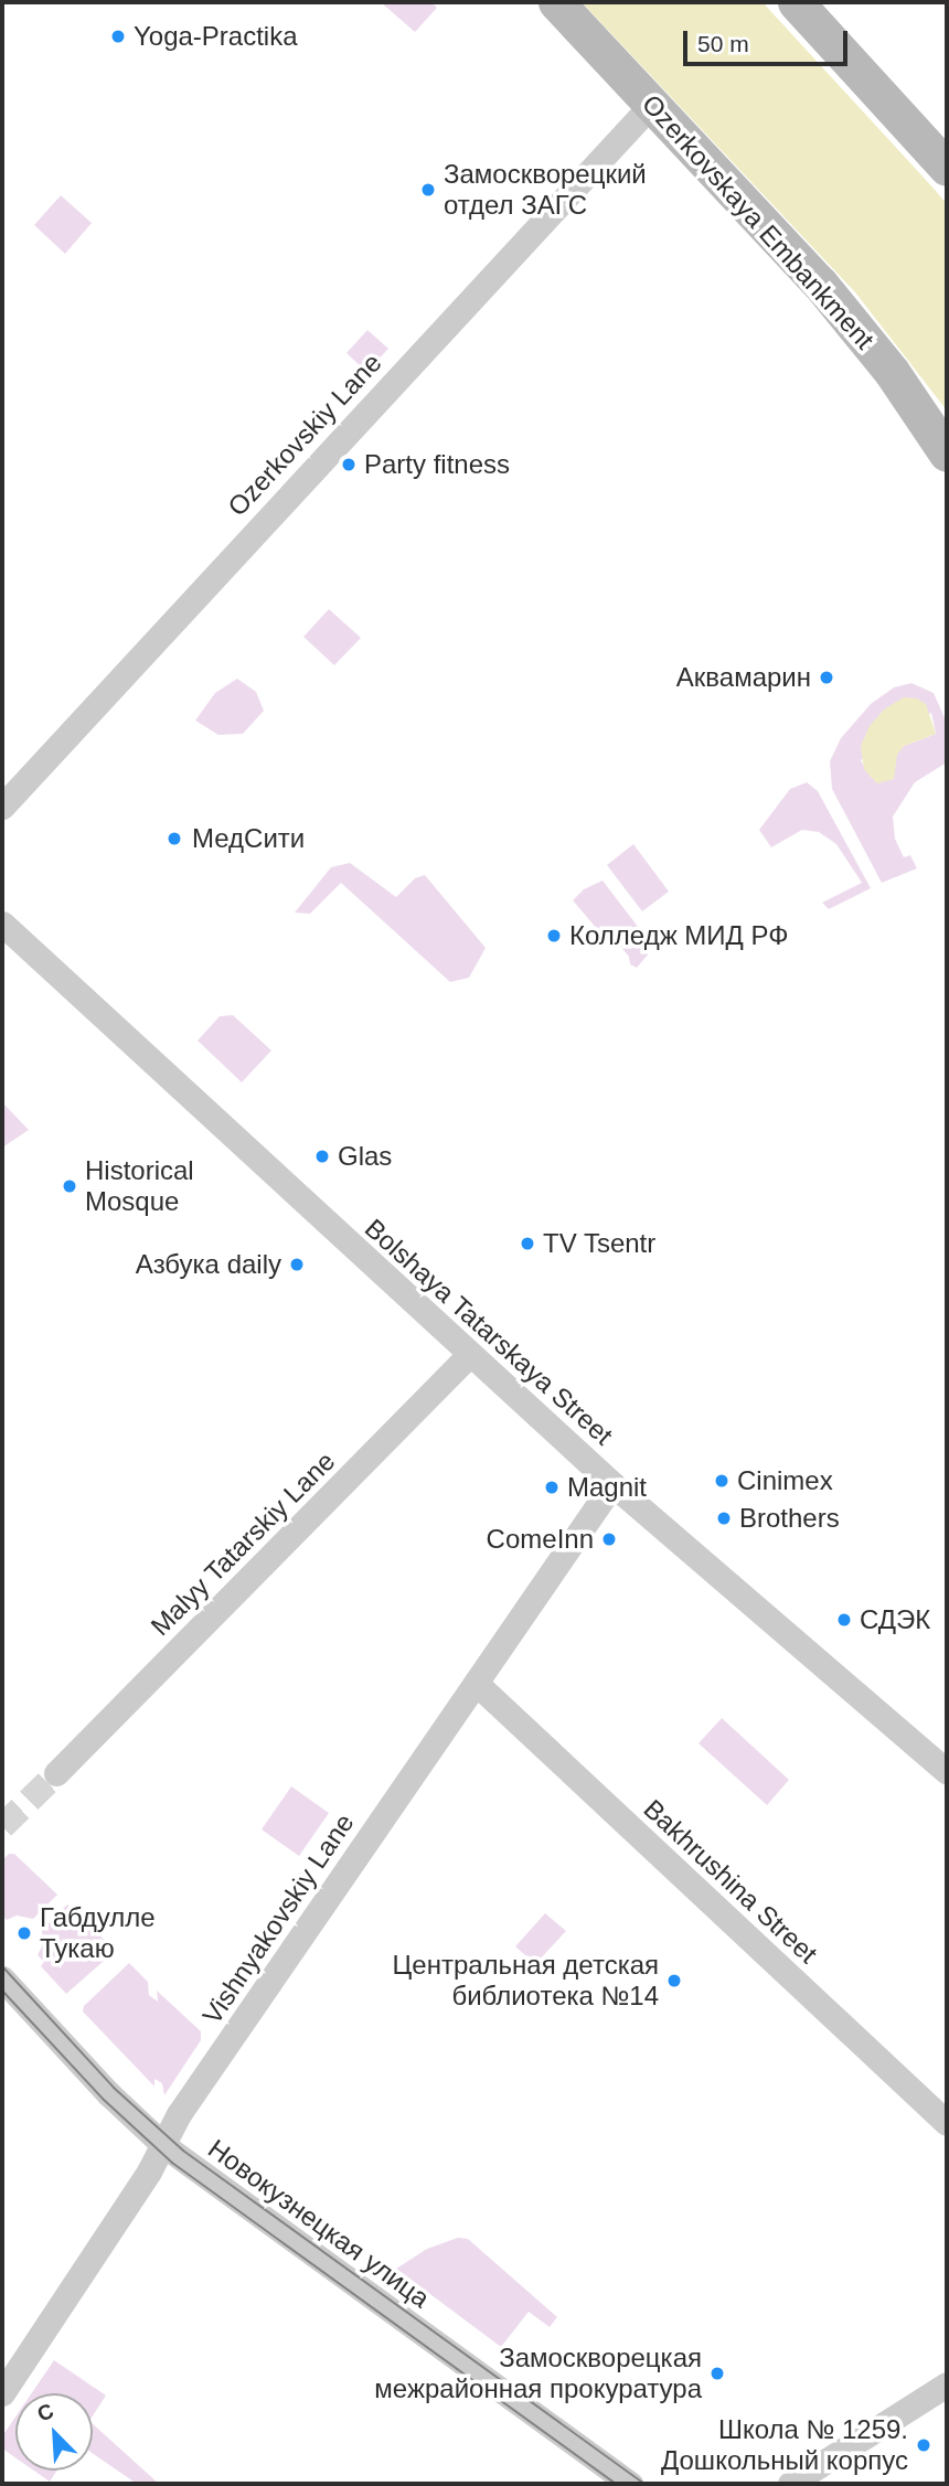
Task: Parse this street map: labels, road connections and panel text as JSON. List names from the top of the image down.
{
  "streets": {
    "street": [
      "Ozerkovskaya Embankment",
      "Ozerkovskiy Lane",
      "Bolshaya Tatarskaya Street",
      "Malyy Tatarskiy Lane",
      "Bakhrushina Street",
      "Vishnyakovskiy Lane",
      "Новокузнецкая улица"
    ]
  },
  "crossings": [
    ["Ozerkovskaya Embankment", "Ozerkovskiy Lane"],
    ["Bolshaya Tatarskaya Street", "Malyy Tatarskiy Lane"],
    ["Bolshaya Tatarskaya Street", "Vishnyakovskiy Lane"],
    ["Bakhrushina Street", "Vishnyakovskiy Lane"],
    ["Vishnyakovskiy Lane", "Новокузнецкая улица"]
  ],
  "places": [
    "Yoga-Practika",
    "Замоскворецкий отдел ЗАГС",
    "Party fitness",
    "Аквамарин",
    "МедСити",
    "Колледж МИД РФ",
    "Glas",
    "Historical Mosque",
    "TV Tsentr",
    "Азбука daily",
    "Cinimex",
    "Magnit",
    "Brothers",
    "ComeInn",
    "СДЭК",
    "Габдулле Тукаю",
    "Центральная детская библиотека №14",
    "Замоскворецкая межрайонная прокуратура",
    "Школа № 1259. Дошкольный корпус"
  ],
  "scale_bar": "50 m",
  "north": "top left"
}
